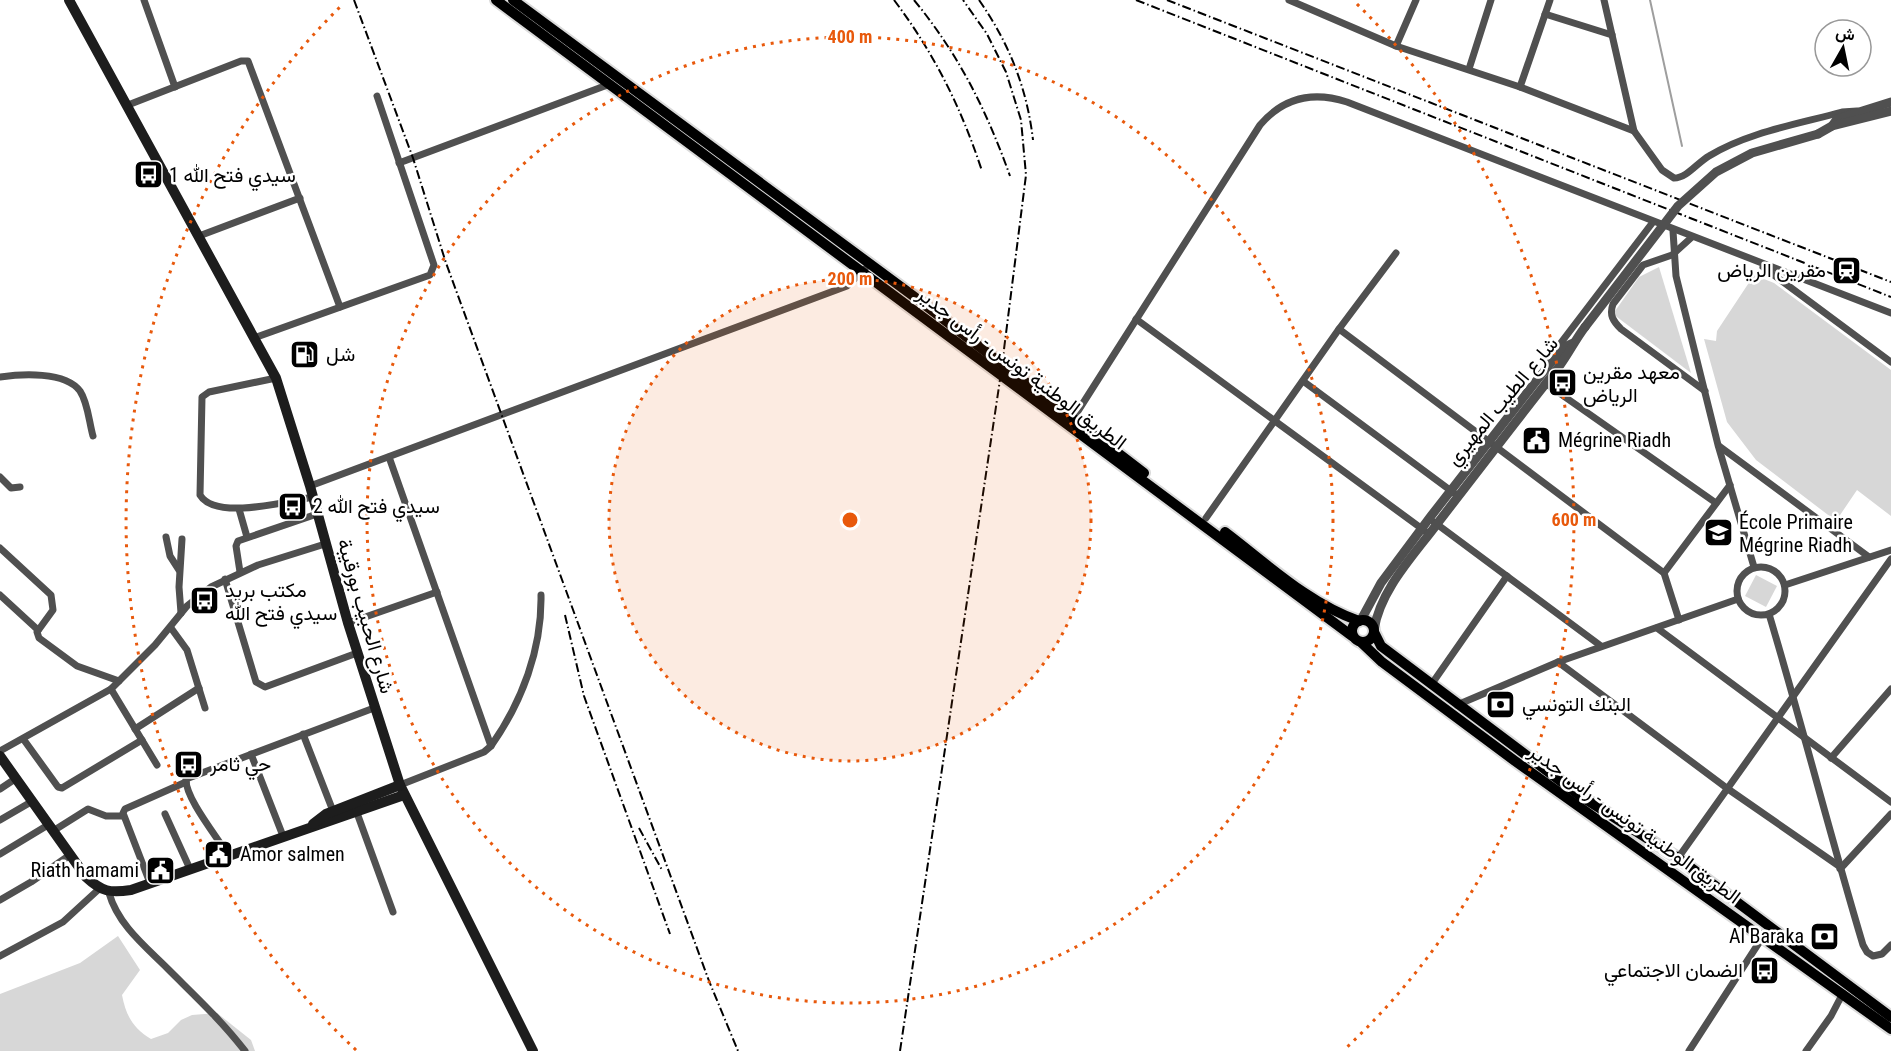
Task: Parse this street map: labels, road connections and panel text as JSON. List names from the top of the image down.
{
  "streets": {
    "main road": ["الطريق الوطنية تونس - رأس جدير", "شارع الحبيب بورقيبة"],
    "street": ["شارع الطيب المهيري"]
  },
  "crossings": [
    ["الطريق الوطنية تونس - رأس جدير", "شارع الطيب المهيري"]
  ],
  "places": {
    "bus stop": [
      "سيدي فتح الله 1",
      "معهد مقرين الرياض",
      "2 سيدي فتح الله",
      "مكتب بريد سيدي فتح الله",
      "حي ثامر",
      "الضمان الاجتماعي"
    ],
    "station": ["مقرين الرياض"],
    "fuel station": ["شل"],
    "public building": ["Mégrine Riadh", "Amor salmen", "Riath hamami"],
    "school or university": ["École Primaire Mégrine Riadh"],
    "bank": ["البنك التونسي", "Al Baraka"]
  },
  "north": "top",
  "rings": ["400 m", "200 m", "600 m"]
}
